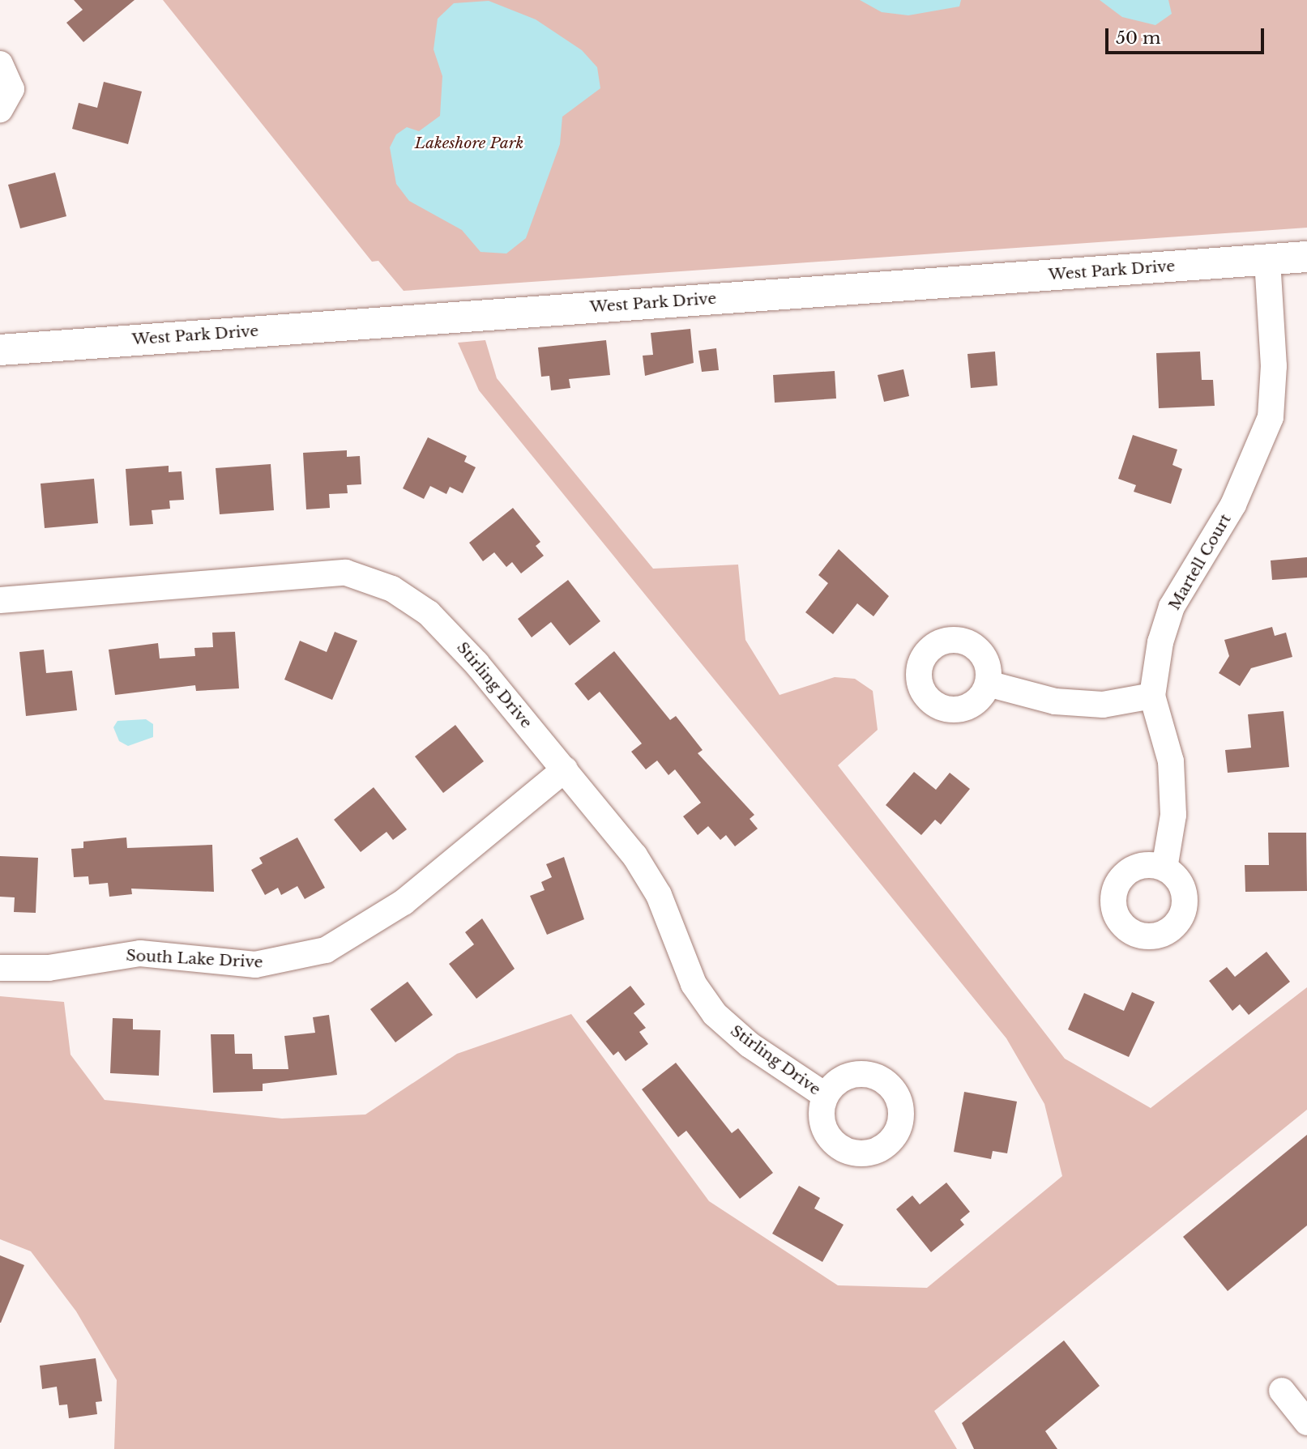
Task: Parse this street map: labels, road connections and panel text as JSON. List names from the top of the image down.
{
  "streets": {
    "street": [
      "West Park Drive",
      "Martell Court",
      "Stirling Drive",
      "South Lake Drive"
    ]
  },
  "crossings": [
    ["West Park Drive", "Martell Court"],
    ["Stirling Drive", "South Lake Drive"]
  ],
  "parks": ["Lakeshore Park"],
  "scale_bar": "50 m"
}
